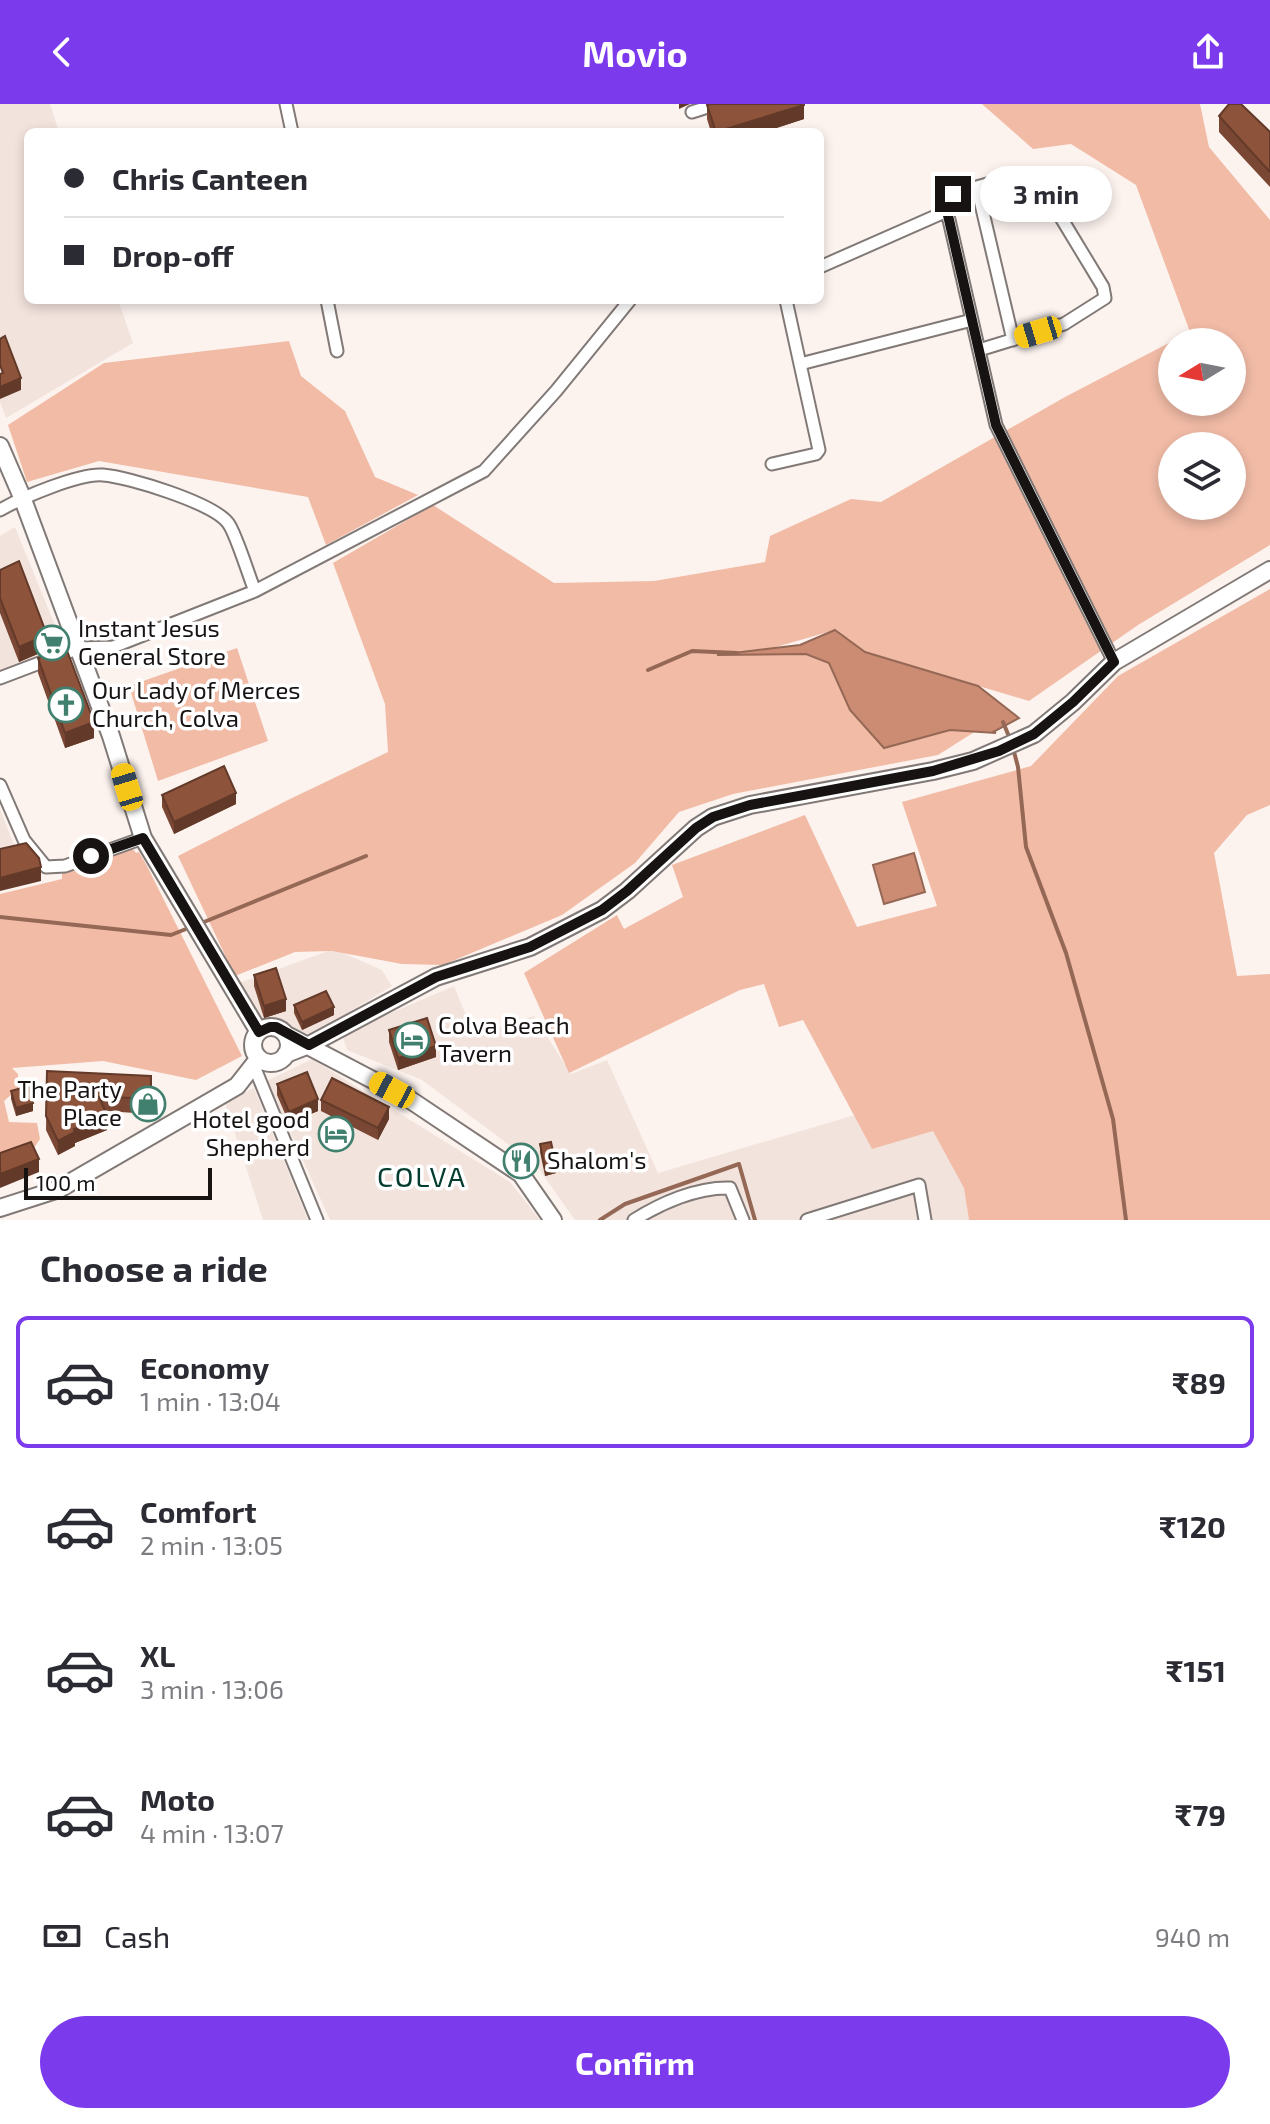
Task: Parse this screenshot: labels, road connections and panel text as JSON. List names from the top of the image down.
{
  "districts": ["COLVA"],
  "places": {
    "supermarket": ["Instant Jesus General Store"],
    "church": ["Our Lady of Merces Church, Colva"],
    "hotel": ["Colva Beach Tavern", "Hotel good Shepherd"],
    "shop": ["The Party Place"],
    "restaurant": ["Shalom's"]
  },
  "scale_bar": "100 m",
  "north": "left",
  "page": {
    "header": "Movio",
    "banner": ["Chris Canteen", "Drop-off"],
    "bubble": "3 min",
    "scale": "100 m",
    "heading": "Choose a ride",
    "list": [
      {
        "name": "Economy",
        "note": "1 min · 13:04",
        "value": "₹89"
      },
      {
        "name": "Comfort",
        "note": "2 min · 13:05",
        "value": "₹120"
      },
      {
        "name": "XL",
        "note": "3 min · 13:06",
        "value": "₹151"
      },
      {
        "name": "Moto",
        "note": "4 min · 13:07",
        "value": "₹79"
      }
    ],
    "pay": ["Cash", "940 m"],
    "buttons": "Confirm"
  }
}
